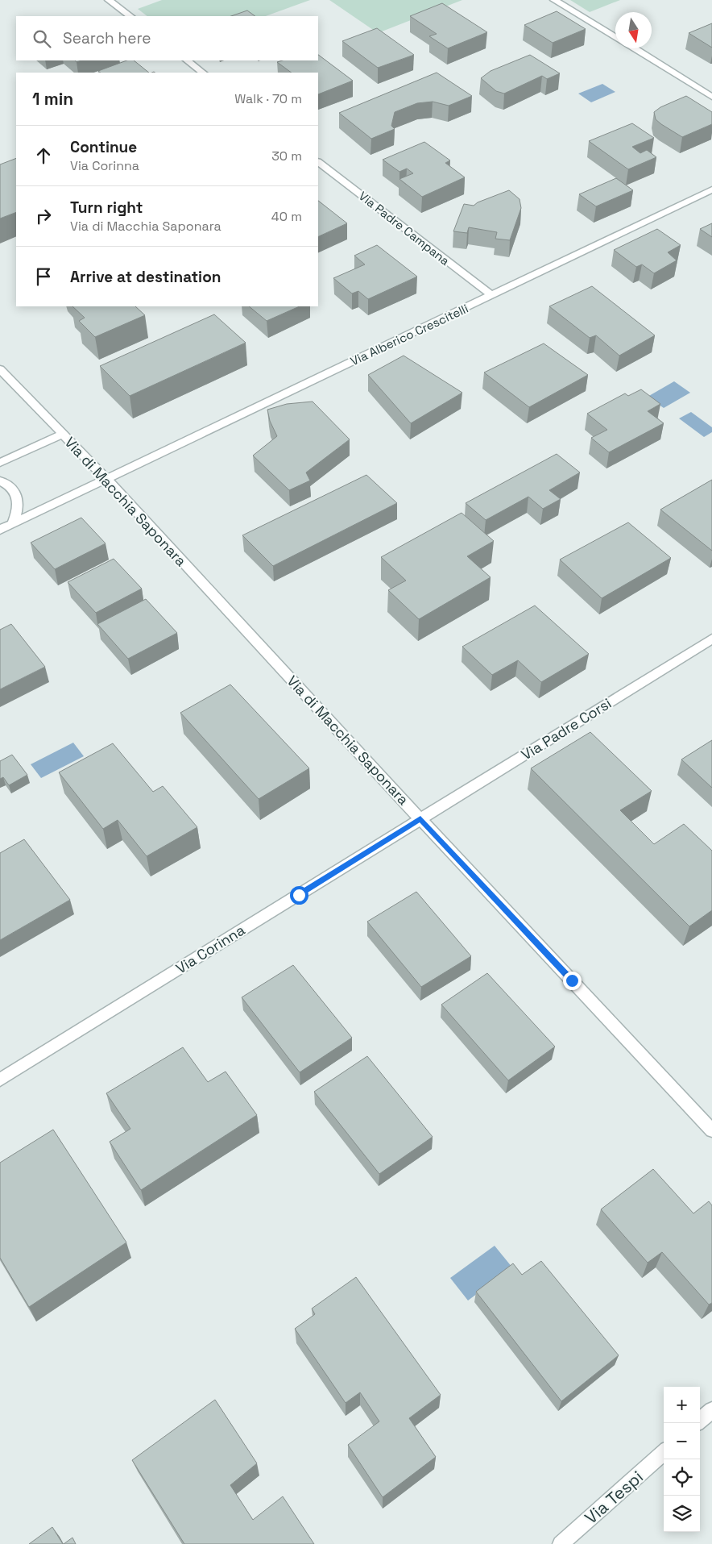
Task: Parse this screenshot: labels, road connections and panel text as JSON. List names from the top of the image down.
{
  "streets": {
    "street": [
      "Via Padre Campana",
      "Via Alberico Crescitelli",
      "Via di Macchia Saponara",
      "Via Padre Corsi",
      "Via Corinna",
      "Via Tespi"
    ]
  },
  "crossings": [
    ["Via Padre Campana", "Via Alberico Crescitelli"],
    ["Via Alberico Crescitelli", "Via di Macchia Saponara"],
    ["Via di Macchia Saponara", "Via Padre Corsi"],
    ["Via di Macchia Saponara", "Via Corinna"],
    ["Via Padre Corsi", "Via Corinna"]
  ],
  "north": "bottom",
  "page": {
    "search": "Search here",
    "heading": ["1 min", "Walk · 70 m"],
    "list": [
      ["Continue", "Via Corinna", "30 m"],
      ["Turn right", "Via di Macchia Saponara", "40 m"],
      "Arrive at destination"
    ],
    "map_buttons": ["+", "−"]
  }
}
